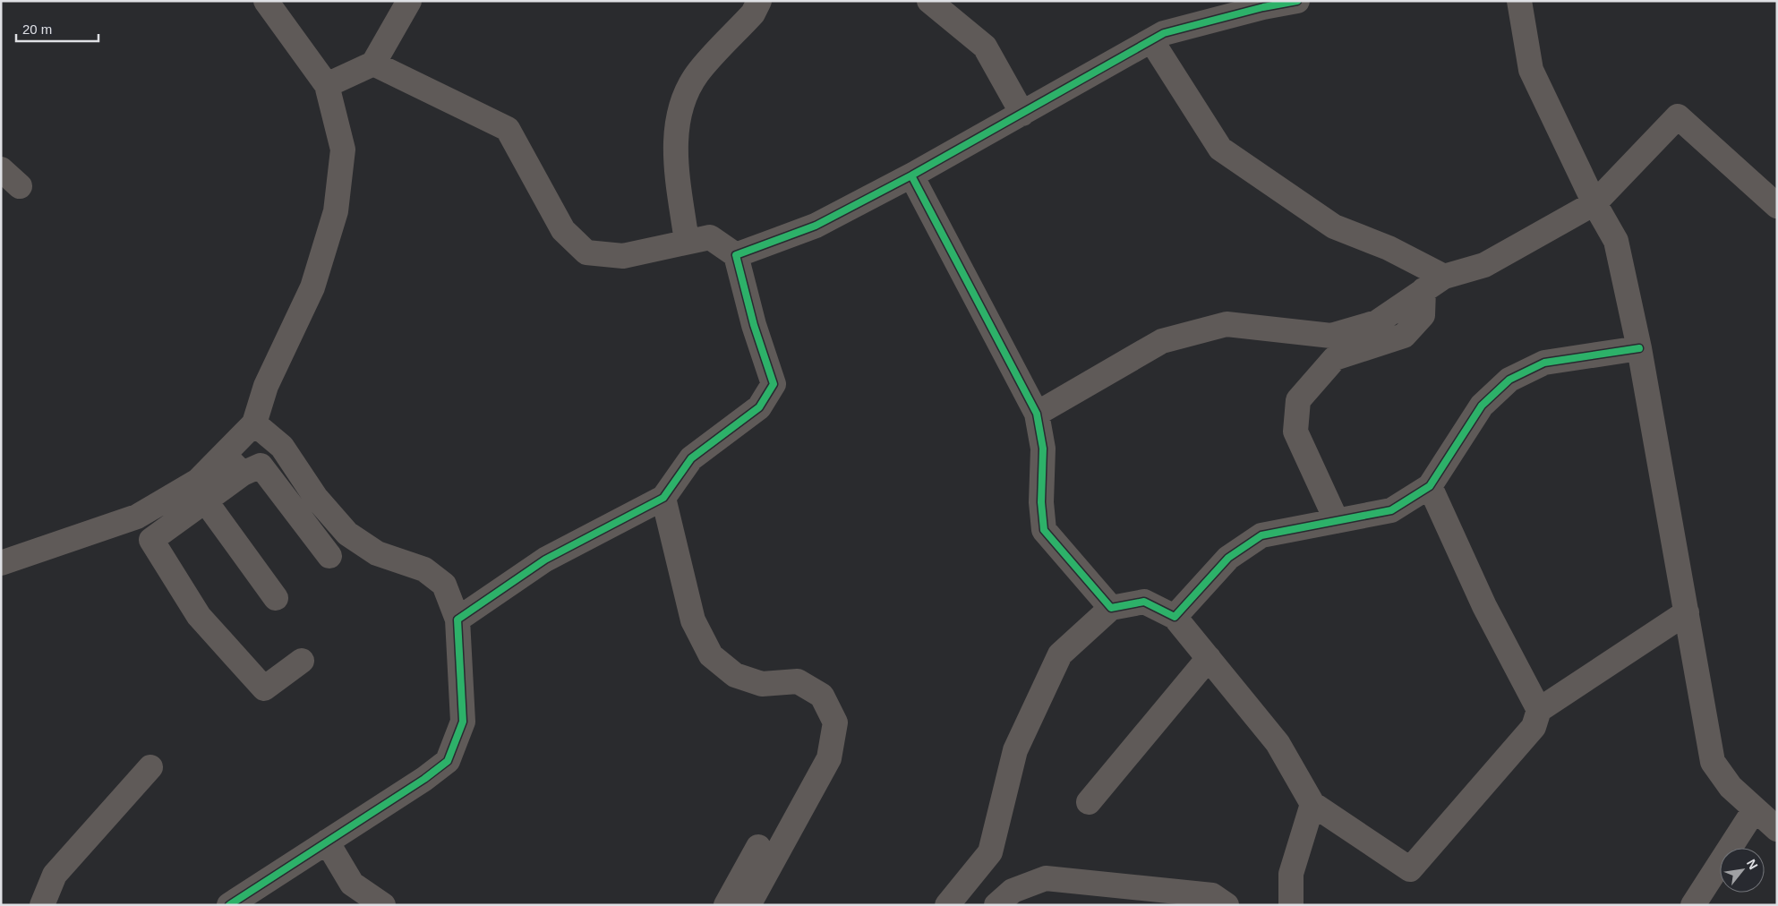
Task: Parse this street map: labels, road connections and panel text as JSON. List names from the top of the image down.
{
  "scale_bar": "20 m",
  "north": "top right"
}
